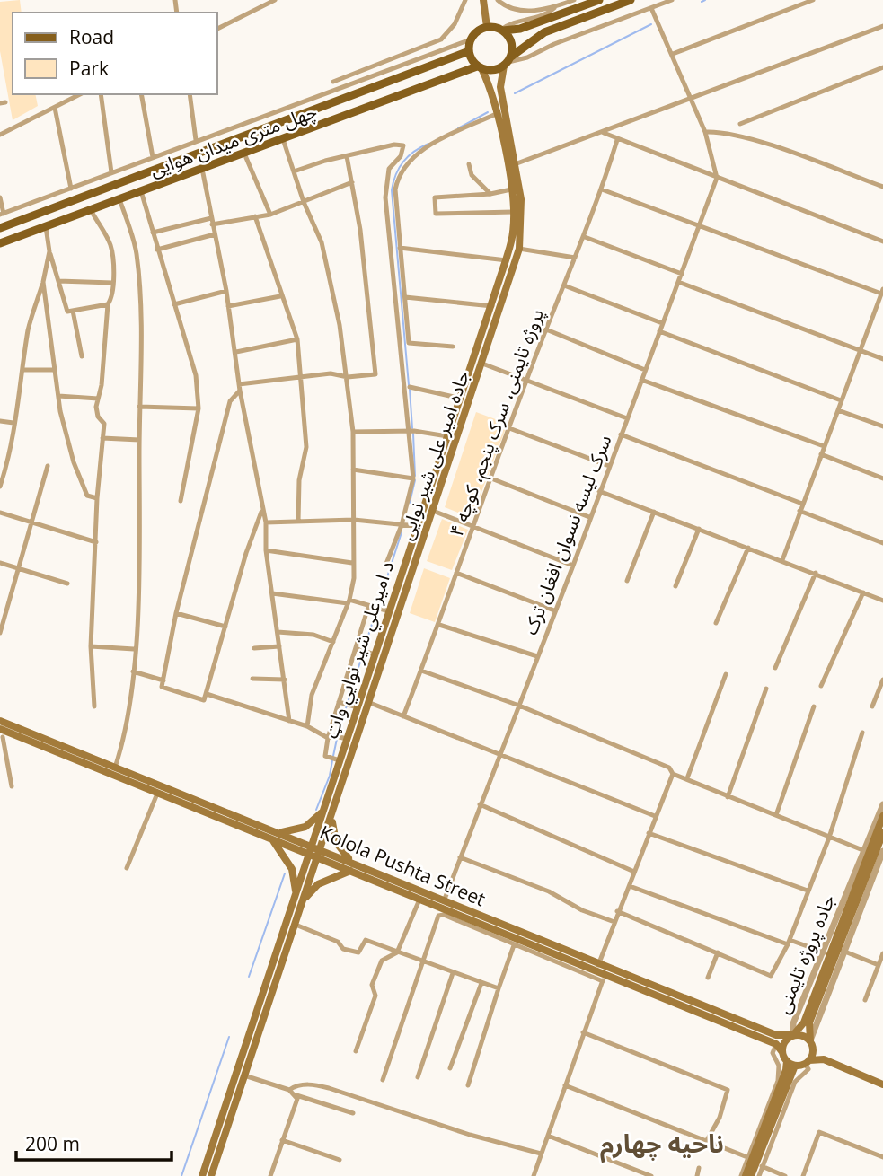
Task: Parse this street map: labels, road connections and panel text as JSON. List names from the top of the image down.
{
  "streets": {
    "main road": [
      "چهل متری میدان هوایی",
      "جاده امیر علی شیر نوایی",
      "د امیرعلي شیر نوايي واټ",
      "Kolola Pushta Street",
      "جاده پروژه تایمنی"
    ],
    "street": ["پروژه تایمنی، سرک پنجم، کوچه ۴", "سرک لیسه نسوان افغان‌ ترک"]
  },
  "crossings": [
    ["چهل متری میدان هوایی", "جاده امیر علی شیر نوایی"],
    ["چهل متری میدان هوایی", "د امیرعلي شیر نوايي واټ"],
    ["جاده امیر علی شیر نوایی", "د امیرعلي شیر نوايي واټ"],
    ["جاده امیر علی شیر نوایی", "Kolola Pushta Street"],
    ["سرک لیسه نسوان افغان‌ ترک", "Kolola Pushta Street"],
    ["د امیرعلي شیر نوايي واټ", "Kolola Pushta Street"],
    ["Kolola Pushta Street", "جاده پروژه تایمنی"]
  ],
  "districts": ["ناحیه چهارم"],
  "legend": ["Road", "Park"],
  "scale_bar": "200 m"
}
